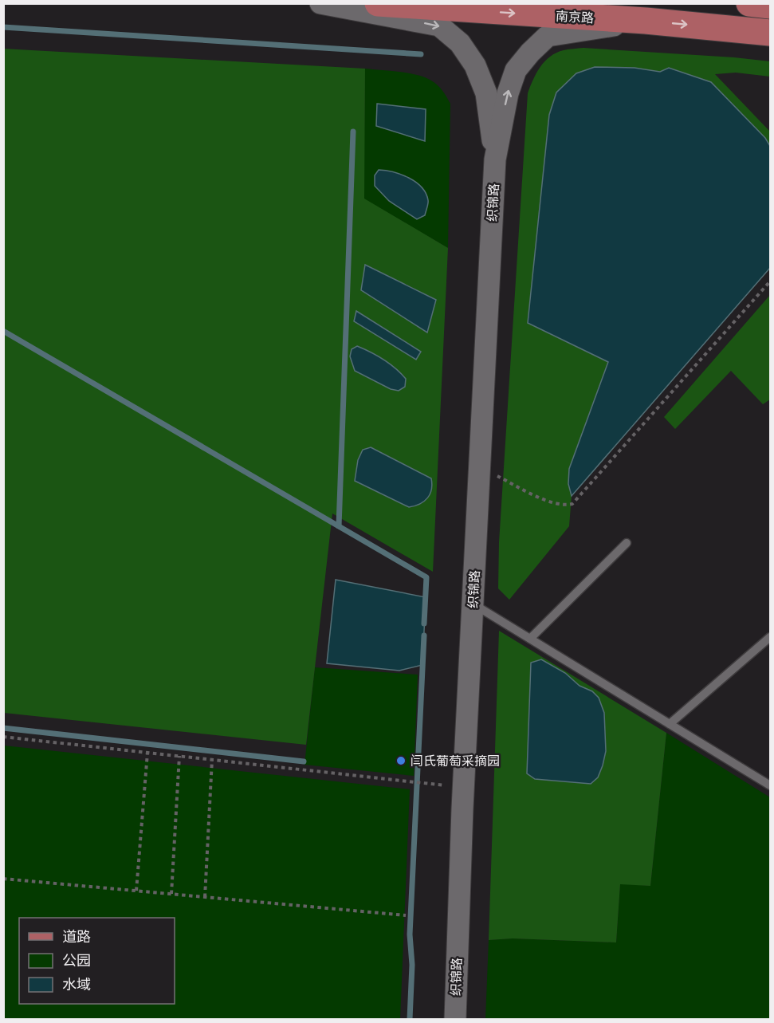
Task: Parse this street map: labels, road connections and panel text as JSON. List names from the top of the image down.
{
  "streets": {
    "main road": ["南京路"],
    "street": ["织锦路"]
  },
  "one_way": ["南京路"],
  "places": ["闫氏葡萄采摘园"],
  "legend": ["道路", "公园", "水域"]
}
